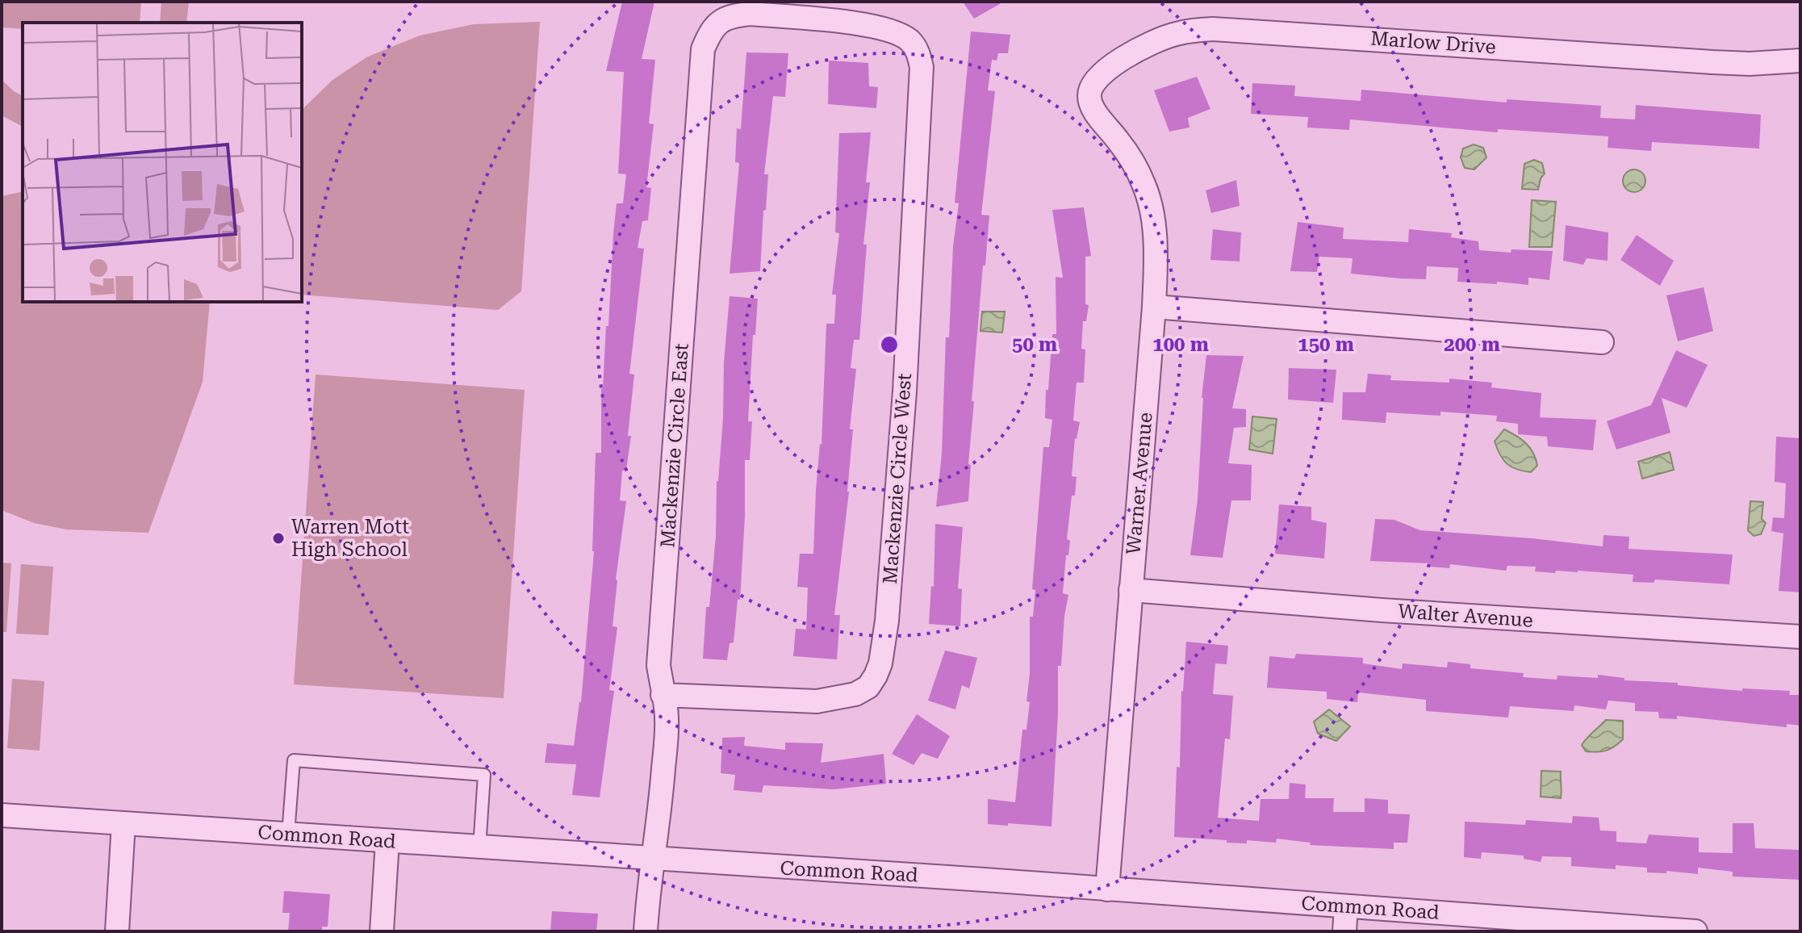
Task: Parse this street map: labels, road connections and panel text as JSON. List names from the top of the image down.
{
  "streets": {
    "street": [
      "Marlow Drive",
      "Mackenzie Circle East",
      "Mackenzie Circle West",
      "Warner Avenue",
      "Walter Avenue",
      "Common Road"
    ]
  },
  "crossings": [
    ["Marlow Drive", "Warner Avenue"],
    ["Mackenzie Circle East", "Mackenzie Circle West"],
    ["Mackenzie Circle East", "Common Road"],
    ["Warner Avenue", "Walter Avenue"],
    ["Warner Avenue", "Common Road"]
  ],
  "places": ["Warren Mott High School"],
  "rings": [
    "50 m",
    "100 m",
    "150 m",
    "200 m"
  ]
}
